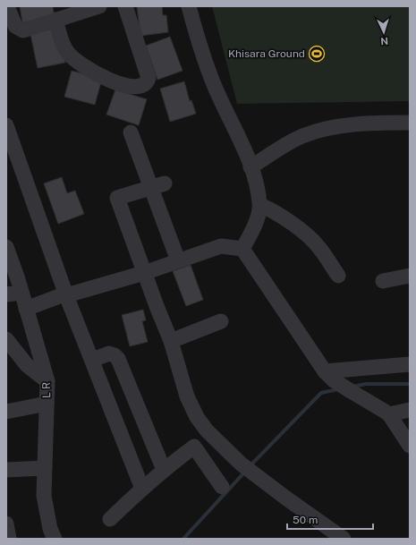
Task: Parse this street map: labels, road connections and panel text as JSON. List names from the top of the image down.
{
  "streets": {
    "street": ["L R"]
  },
  "places": {
    "sports": ["Khisara Ground"]
  },
  "scale_bar": "50 m",
  "north": "bottom"
}
